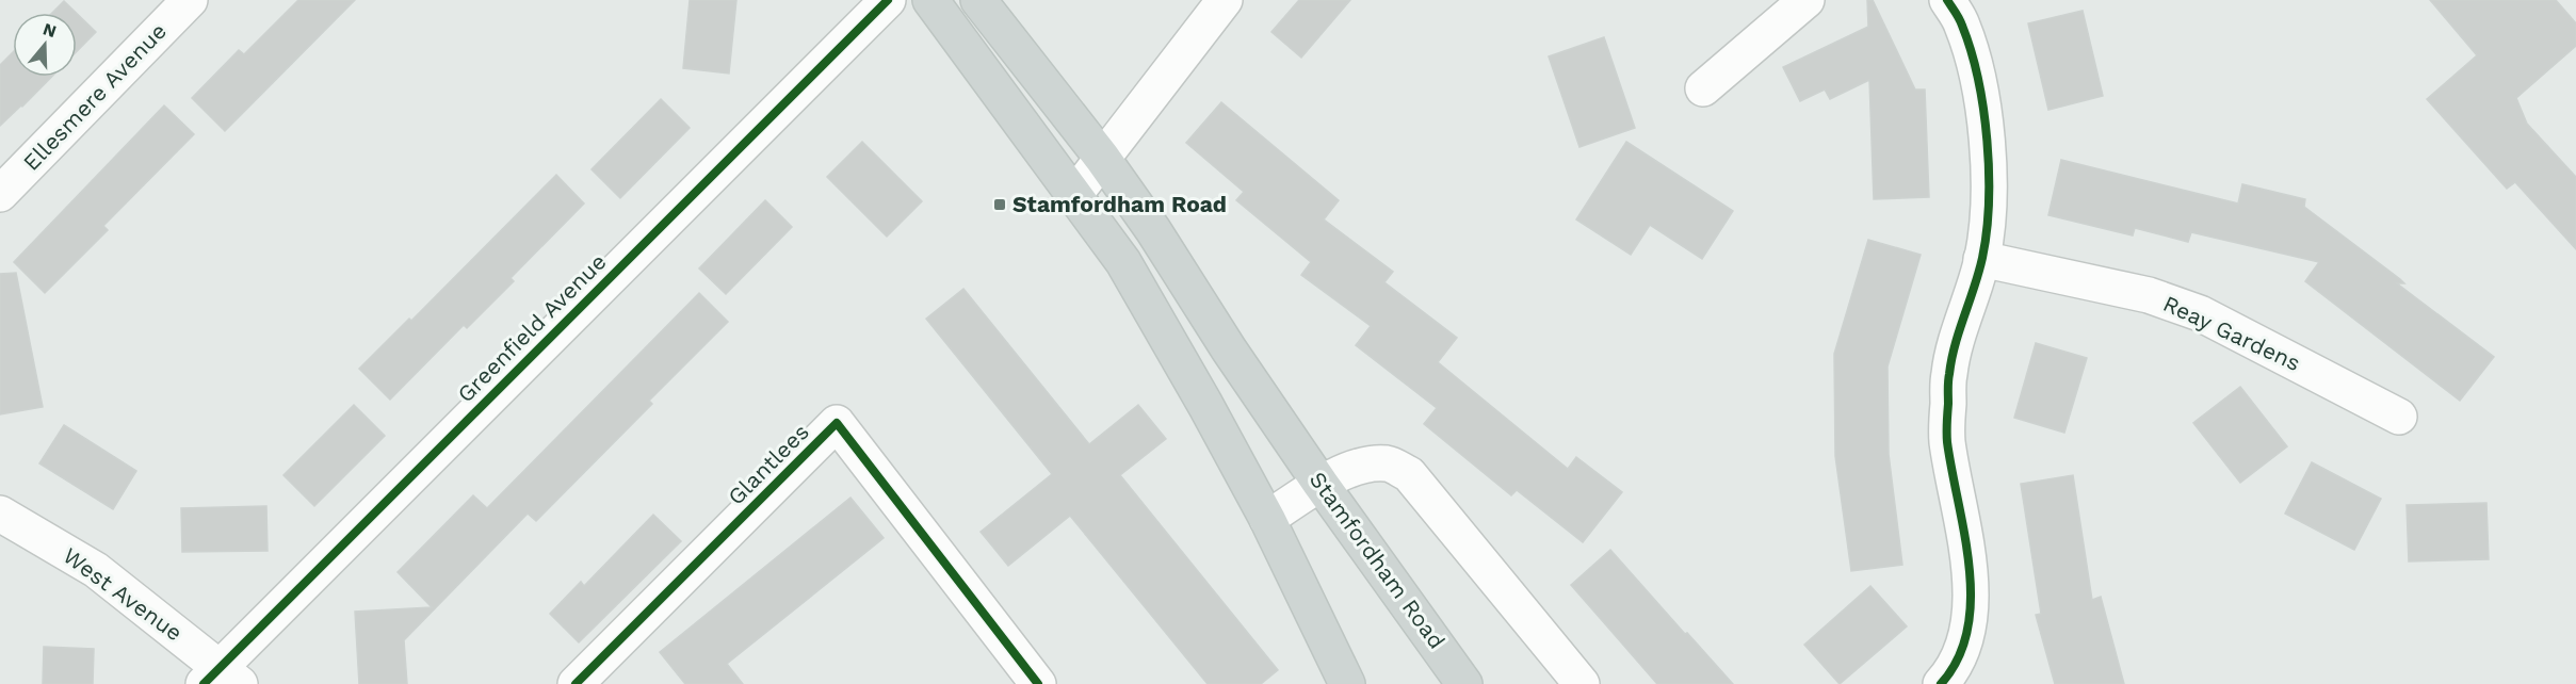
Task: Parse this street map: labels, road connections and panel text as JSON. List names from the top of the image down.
{
  "streets": {
    "main road": ["Stamfordham Road"],
    "street": [
      "Ellesmere Avenue",
      "Greenfield Avenue",
      "Reay Gardens",
      "Glantlees",
      "West Avenue"
    ]
  },
  "crossings": [
    ["Greenfield Avenue", "West Avenue"]
  ],
  "places": {
    "transit": ["Stamfordham Road"]
  },
  "north": "top"
}
